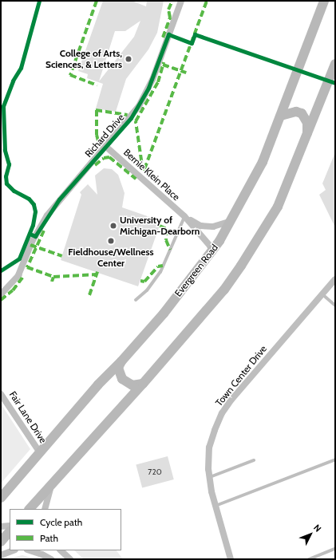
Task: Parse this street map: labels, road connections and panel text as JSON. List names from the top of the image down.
{
  "streets": {
    "street": [
      "Richard Drive",
      "Bernie Klein Place",
      "Evergreen Road",
      "Town Center Drive",
      "Fair Lane Drive"
    ]
  },
  "crossings": [
    ["Richard Drive", "Bernie Klein Place"],
    ["Bernie Klein Place", "Evergreen Road"],
    ["Evergreen Road", "Fair Lane Drive"]
  ],
  "places": ["College of Arts, Sciences, & Letters", "University of Michigan-Dearborn", "Fieldhouse/Wellness Center"],
  "house_numbers": ["720"],
  "legend": ["Cycle path", "Path"],
  "north": "top right"
}
